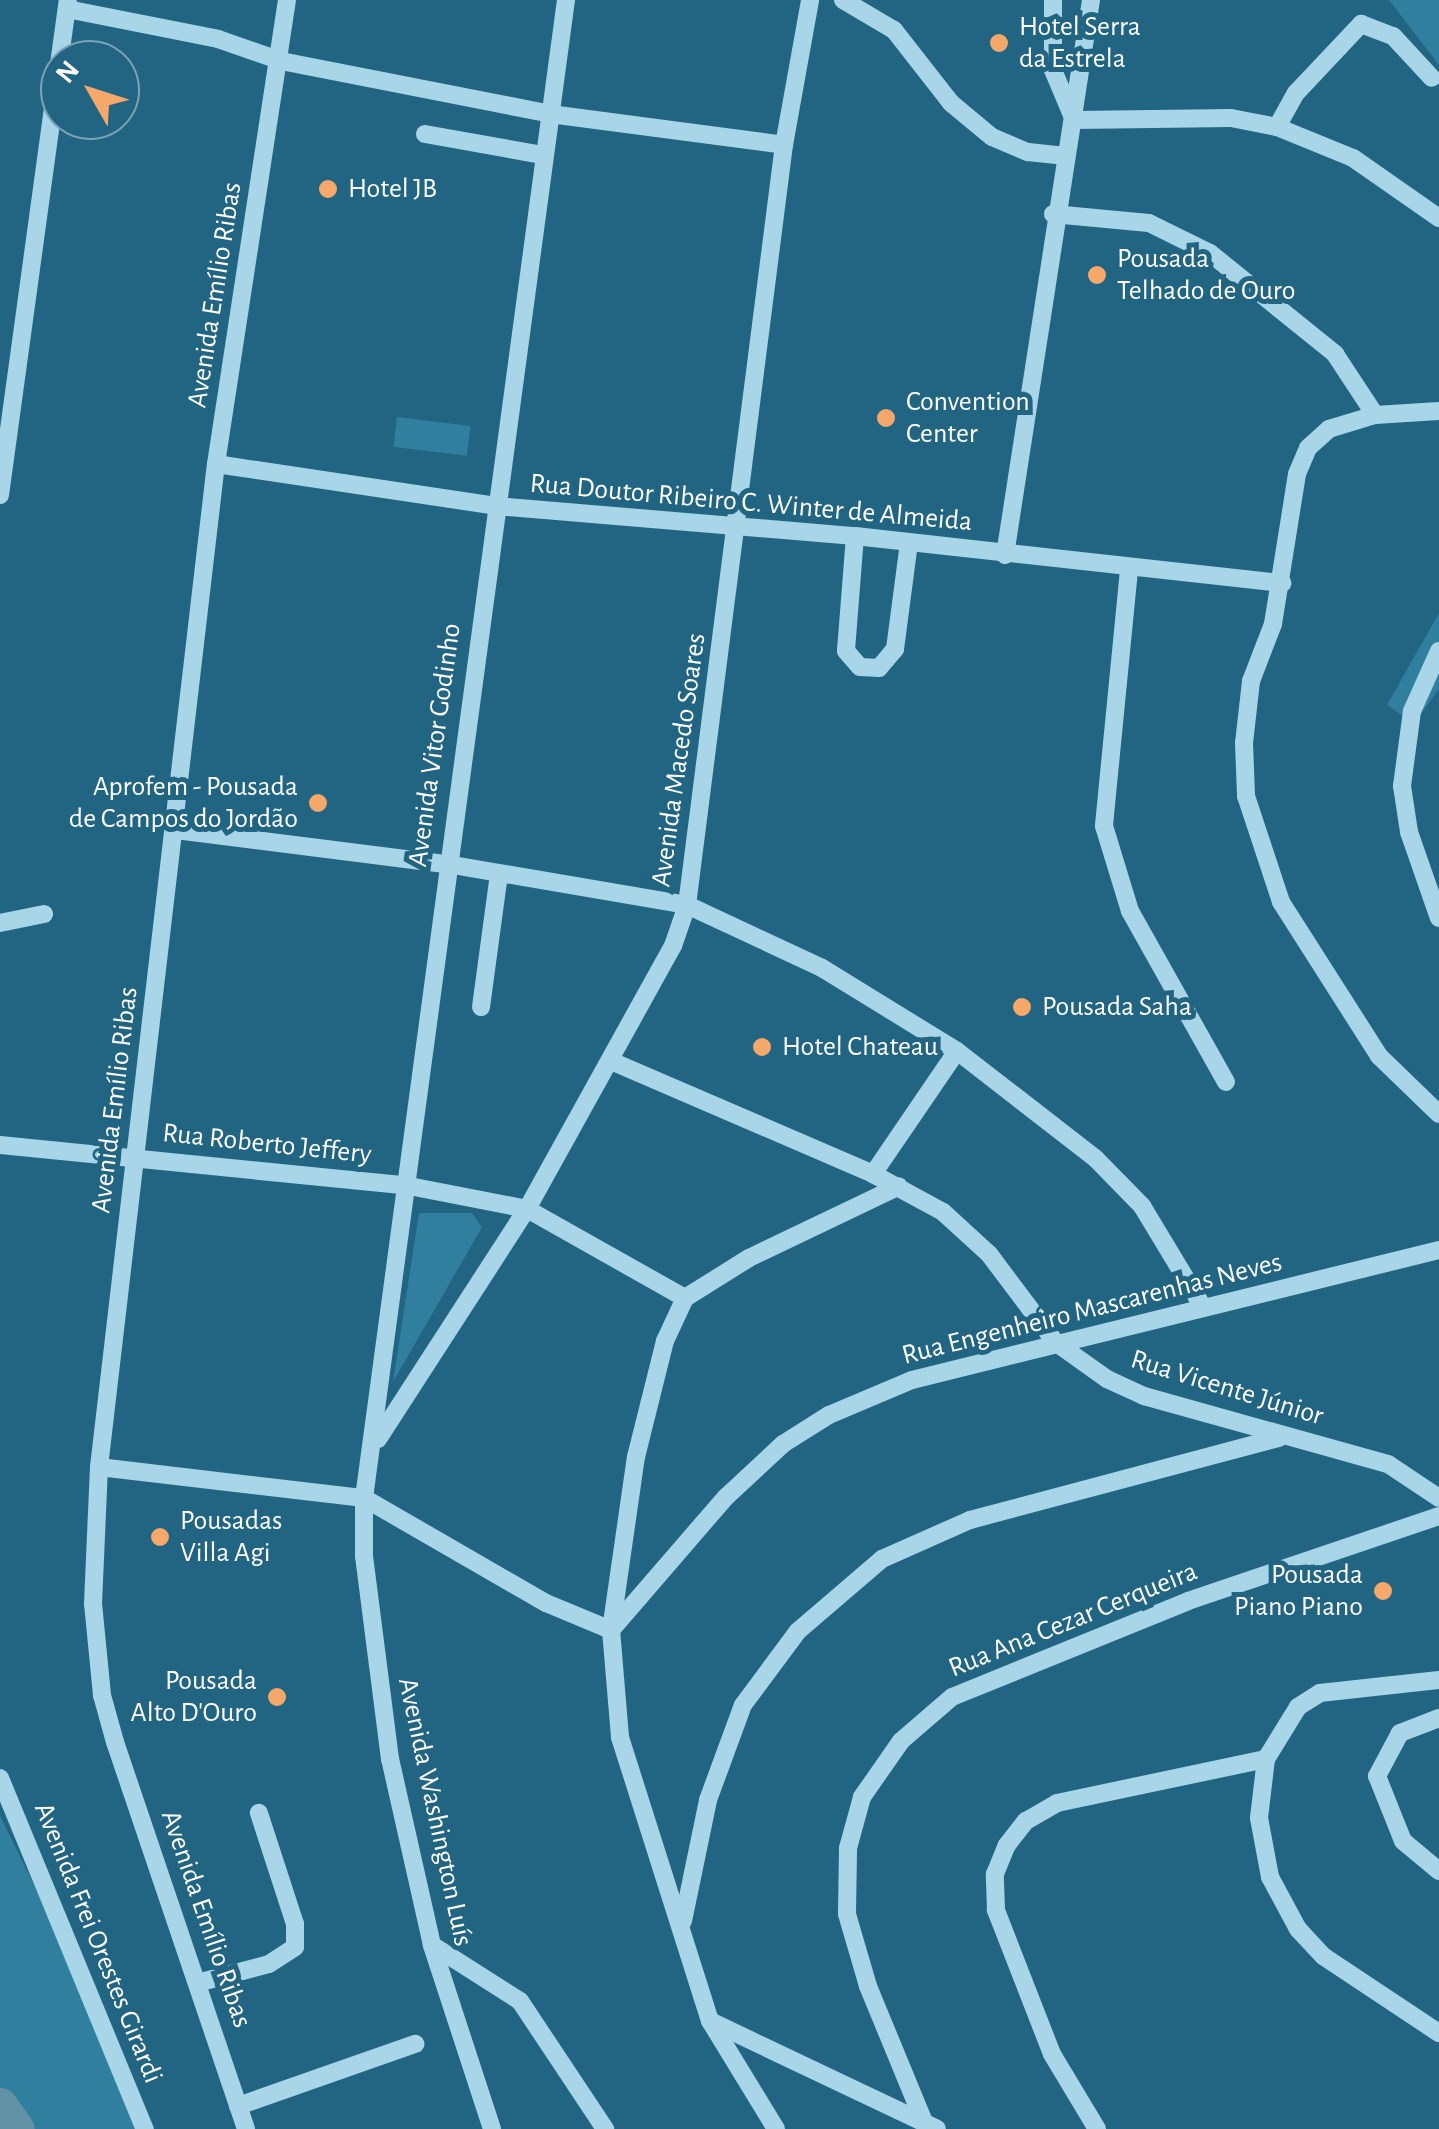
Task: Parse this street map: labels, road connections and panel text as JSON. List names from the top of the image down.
{
  "streets": {
    "street": [
      "Avenida Emílio Ribas",
      "Rua Doutor Ribeiro C. Winter de Almeida",
      "Avenida Vitor Godinho",
      "Avenida Macedo Soares",
      "Rua Roberto Jeffery",
      "Rua Engenheiro Mascarenhas Neves",
      "Rua Vicente Júnior",
      "Rua Ana Cezar Cerqueira",
      "Avenida Washington Luís",
      "Avenida Frei Orestes Girardi"
    ]
  },
  "crossings": [
    ["Avenida Emílio Ribas", "Rua Doutor Ribeiro C. Winter de Almeida"],
    ["Avenida Emílio Ribas", "Rua Roberto Jeffery"],
    ["Rua Doutor Ribeiro C. Winter de Almeida", "Avenida Vitor Godinho"],
    ["Rua Doutor Ribeiro C. Winter de Almeida", "Avenida Macedo Soares"],
    ["Avenida Vitor Godinho", "Avenida Macedo Soares"],
    ["Avenida Vitor Godinho", "Rua Roberto Jeffery"],
    ["Avenida Vitor Godinho", "Avenida Washington Luís"],
    ["Avenida Macedo Soares", "Rua Roberto Jeffery"],
    ["Avenida Macedo Soares", "Rua Vicente Júnior"],
    ["Rua Engenheiro Mascarenhas Neves", "Rua Vicente Júnior"]
  ],
  "places": [
    "Hotel Serra da Estrela",
    "Hotel JB",
    "Pousada Telhado de Ouro",
    "Convention Center",
    "Aprofem - Pousada de Campos do Jordão",
    "Pousada Saha",
    "Hotel Chateau",
    "Pousadas Villa Agi",
    "Pousada Piano Piano",
    "Pousada Alto D'Ouro"
  ],
  "north": "top left"
}
